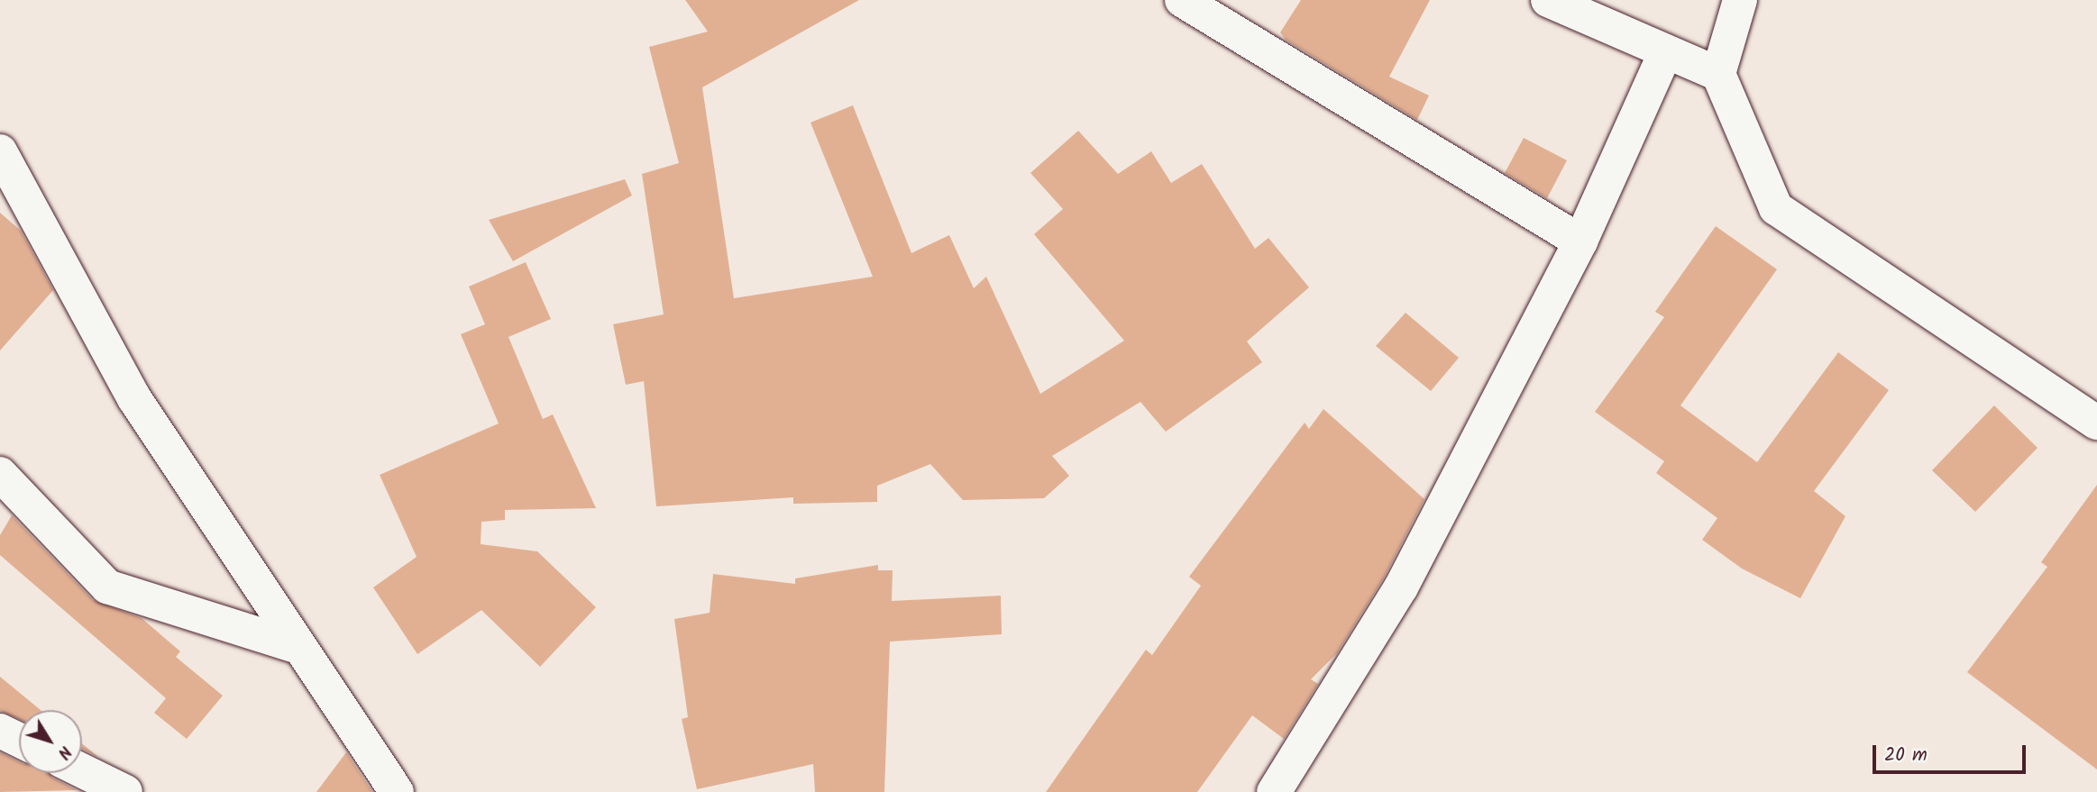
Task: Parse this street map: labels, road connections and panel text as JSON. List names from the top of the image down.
{
  "scale_bar": "20 m",
  "north": "bottom right"
}
